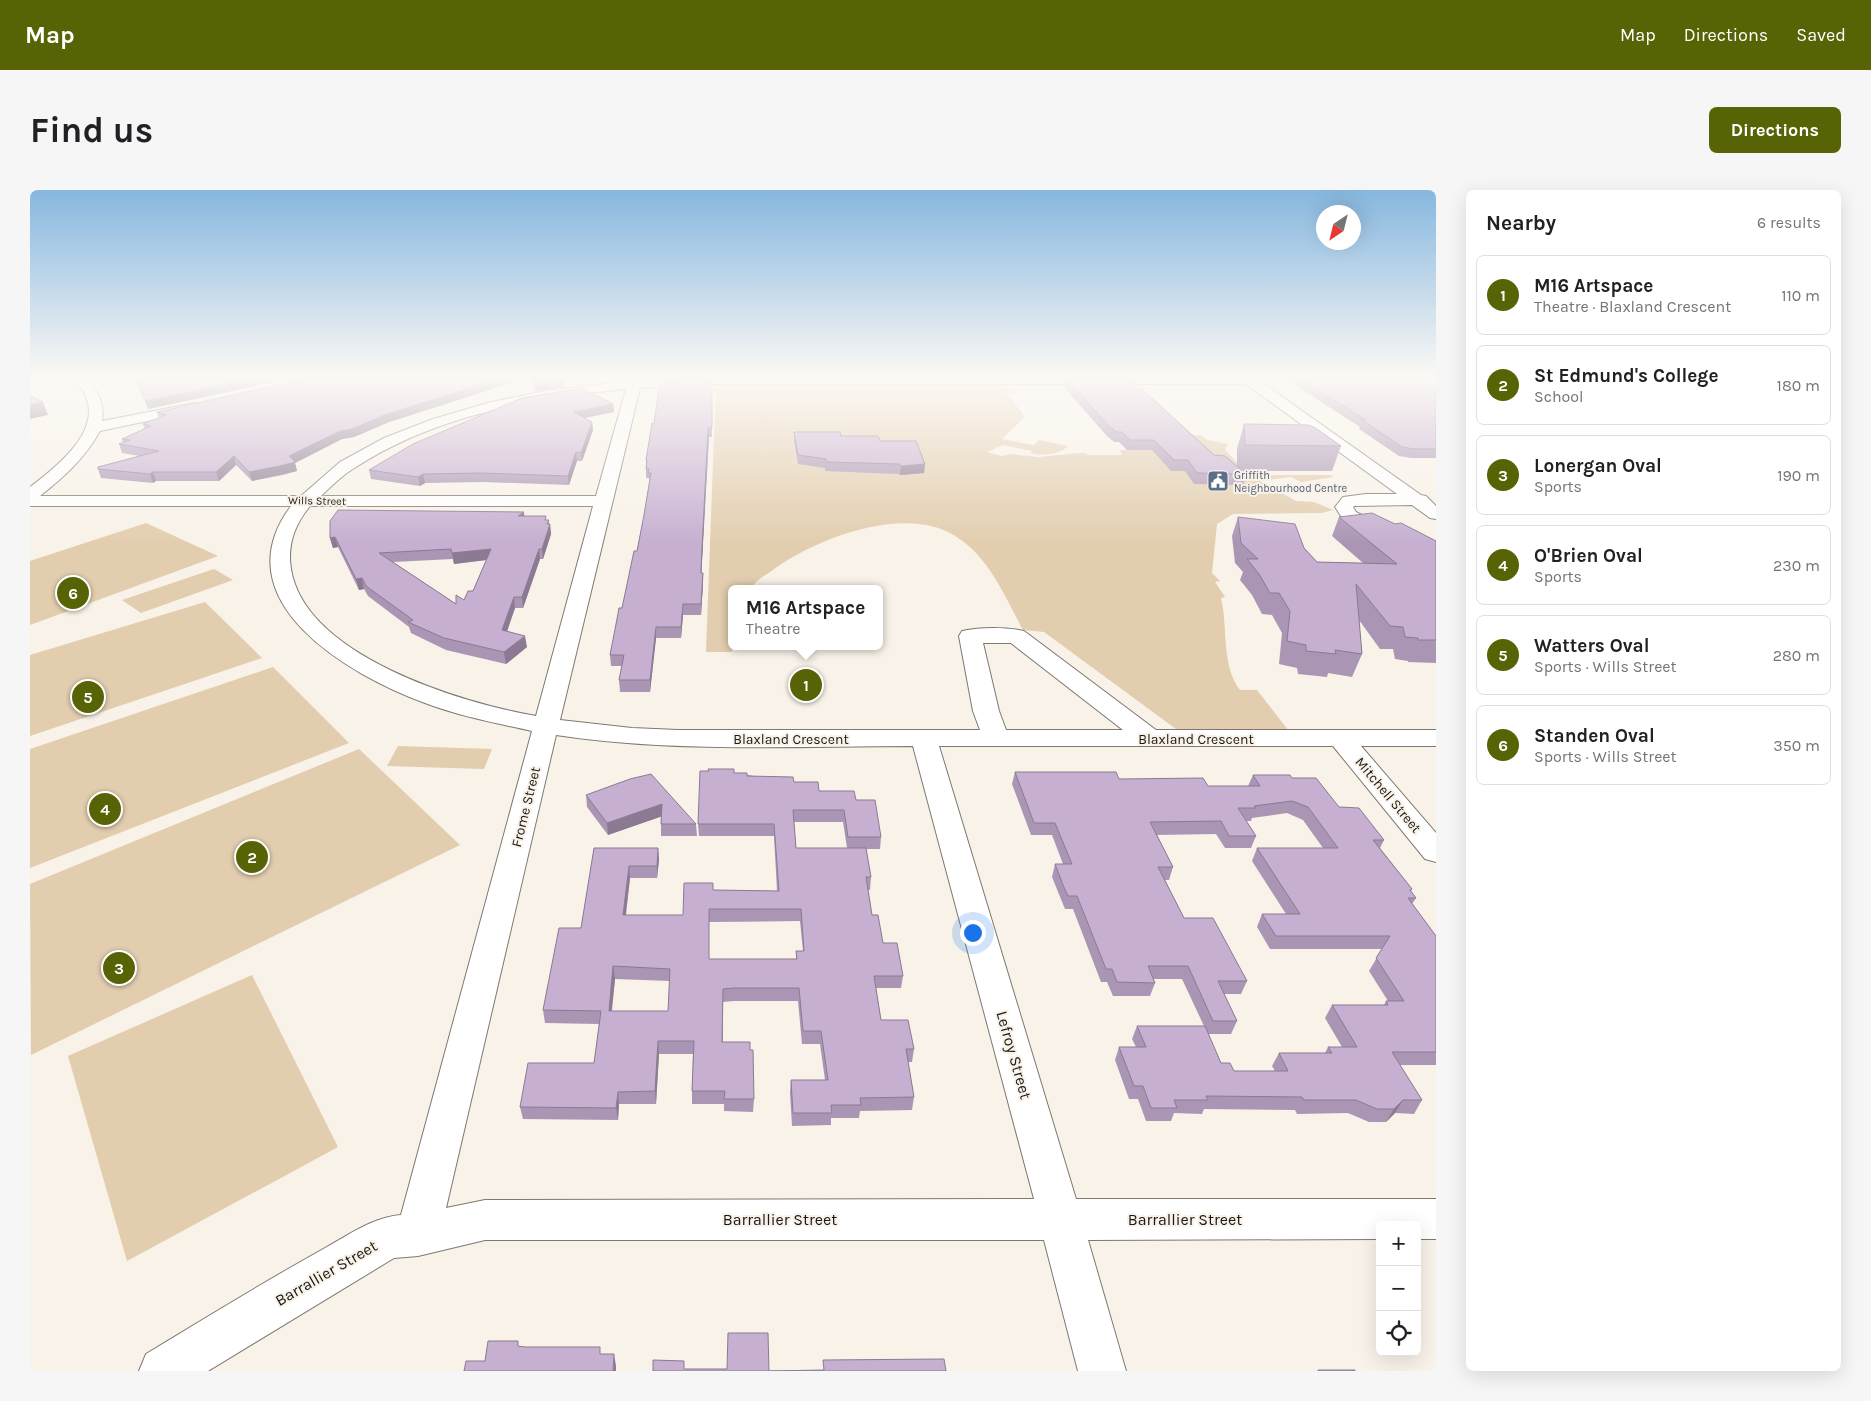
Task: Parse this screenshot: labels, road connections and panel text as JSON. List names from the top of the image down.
{
  "streets": {
    "street": [
      "Wills Street",
      "Blaxland Crescent",
      "Mitchell Street",
      "Frome Street",
      "Lefroy Street",
      "Barrallier Street"
    ]
  },
  "crossings": [
    ["Wills Street", "Blaxland Crescent"],
    ["Wills Street", "Frome Street"],
    ["Blaxland Crescent", "Mitchell Street"],
    ["Blaxland Crescent", "Frome Street"],
    ["Blaxland Crescent", "Lefroy Street"],
    ["Frome Street", "Barrallier Street"],
    ["Lefroy Street", "Barrallier Street"]
  ],
  "places": {
    "public building": ["Griffith Neighbourhood Centre"]
  },
  "north": "bottom left",
  "page": {
    "header": "Map",
    "nav": ["Map", "Directions", "Saved"],
    "buttons": "Directions",
    "title": "Find us",
    "heading": ["Nearby", "6 results"],
    "list": [
      {
        "mark": "1",
        "name": "M16 Artspace",
        "note": "Theatre · Blaxland Crescent",
        "value": "110 m"
      },
      {
        "mark": "2",
        "name": "St Edmund's College",
        "note": "School",
        "value": "180 m"
      },
      {
        "mark": "3",
        "name": "Lonergan Oval",
        "note": "Sports",
        "value": "190 m"
      },
      {
        "mark": "4",
        "name": "O'Brien Oval",
        "note": "Sports",
        "value": "230 m"
      },
      {
        "mark": "5",
        "name": "Watters Oval",
        "note": "Sports · Wills Street",
        "value": "280 m"
      },
      {
        "mark": "6",
        "name": "Standen Oval",
        "note": "Sports · Wills Street",
        "value": "350 m"
      }
    ],
    "pins": [
      "6",
      "1",
      "5",
      "4",
      "2",
      "3"
    ],
    "popup": ["M16 Artspace", "Theatre"],
    "map_buttons": ["+", "−"]
  }
}
